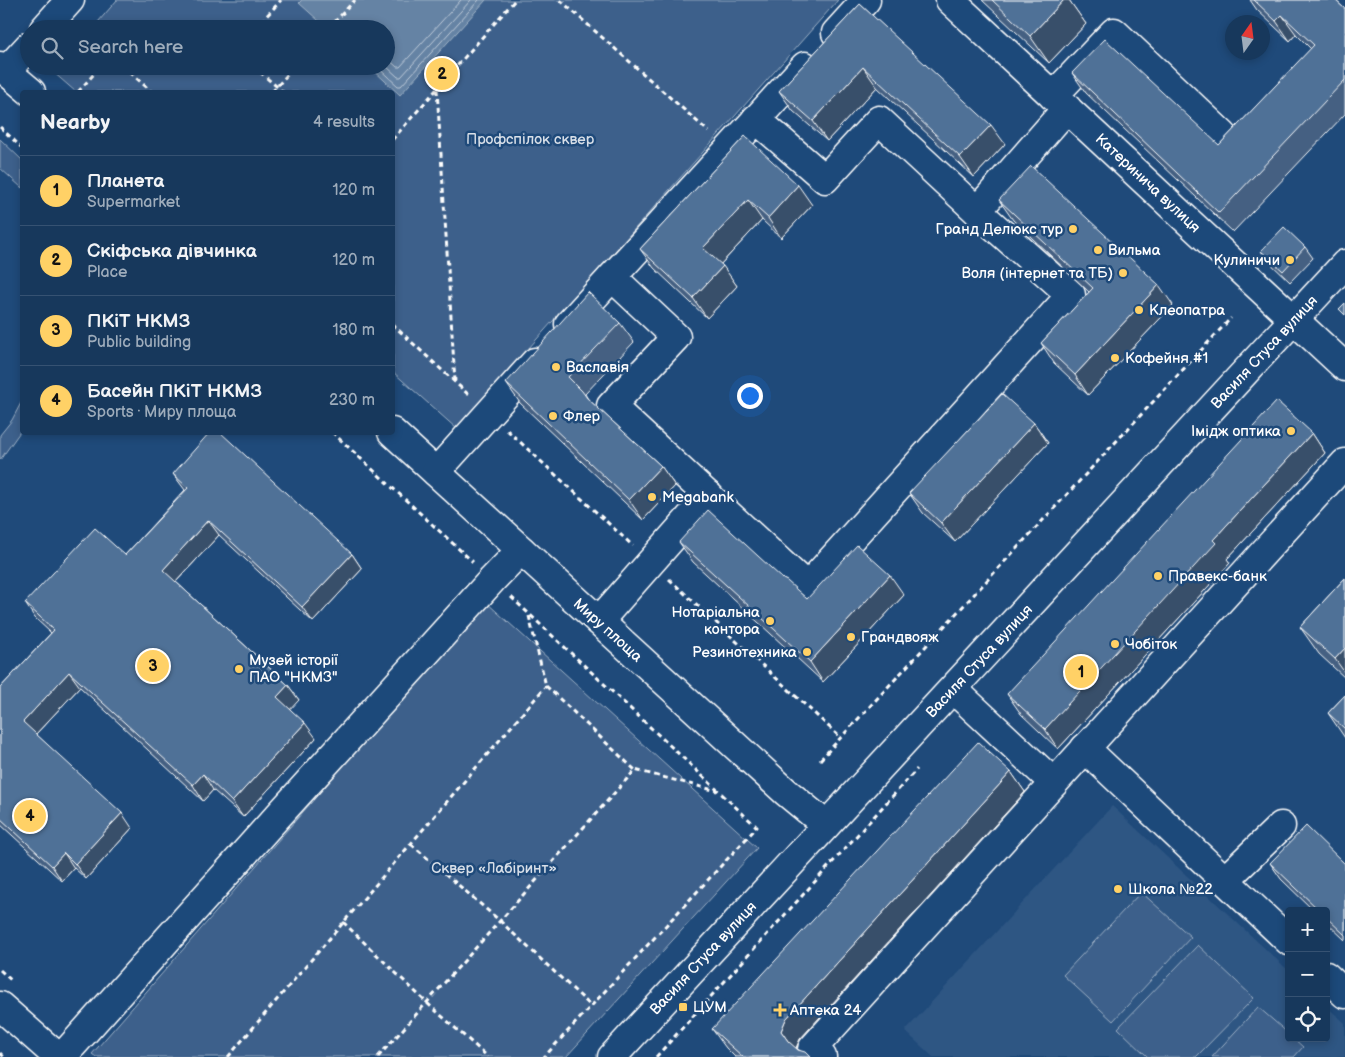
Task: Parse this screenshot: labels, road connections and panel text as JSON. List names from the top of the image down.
{
  "streets": {
    "street": ["Катеринича вулиця", "Василя Стуса вулиця", "Миру площа"]
  },
  "crossings": [
    ["Катеринича вулиця", "Василя Стуса вулиця"],
    ["Василя Стуса вулиця", "Миру площа"]
  ],
  "parks": ["Профспілок сквер", "Сквер «Лабіринт»"],
  "places": {
    "other": [
      "Гранд Делюкс тур",
      "Вильма",
      "Кулиничи",
      "Воля (інтернет та ТБ)",
      "Клеопатра",
      "Кофейня #1",
      "Ваславія",
      "Флер",
      "Імідж оптика",
      "Megabank",
      "Правекс-банк",
      "Нотаріальна контора",
      "Грандвояж",
      "Чобіток",
      "Резинотехника",
      "Музей історії ПАО \"НКМЗ\"",
      "Школа №22"
    ],
    "transit": ["ЦУМ"],
    "health": ["Аптека 24"]
  },
  "north": "top",
  "page": {
    "search": "Search here",
    "pins": [
      "2",
      "3",
      "1",
      "4"
    ],
    "heading": ["Nearby", "4 results"],
    "list": [
      {
        "mark": "1",
        "name": "Планета",
        "note": "Supermarket",
        "value": "120 m"
      },
      {
        "mark": "2",
        "name": "Скіфська дівчинка",
        "note": "Place",
        "value": "120 m"
      },
      {
        "mark": "3",
        "name": "ПКіТ НКМЗ",
        "note": "Public building",
        "value": "180 m"
      },
      {
        "mark": "4",
        "name": "Басейн ПКіТ НКМЗ",
        "note": "Sports · Миру площа",
        "value": "230 m"
      }
    ],
    "map_buttons": ["+", "−"]
  }
}
